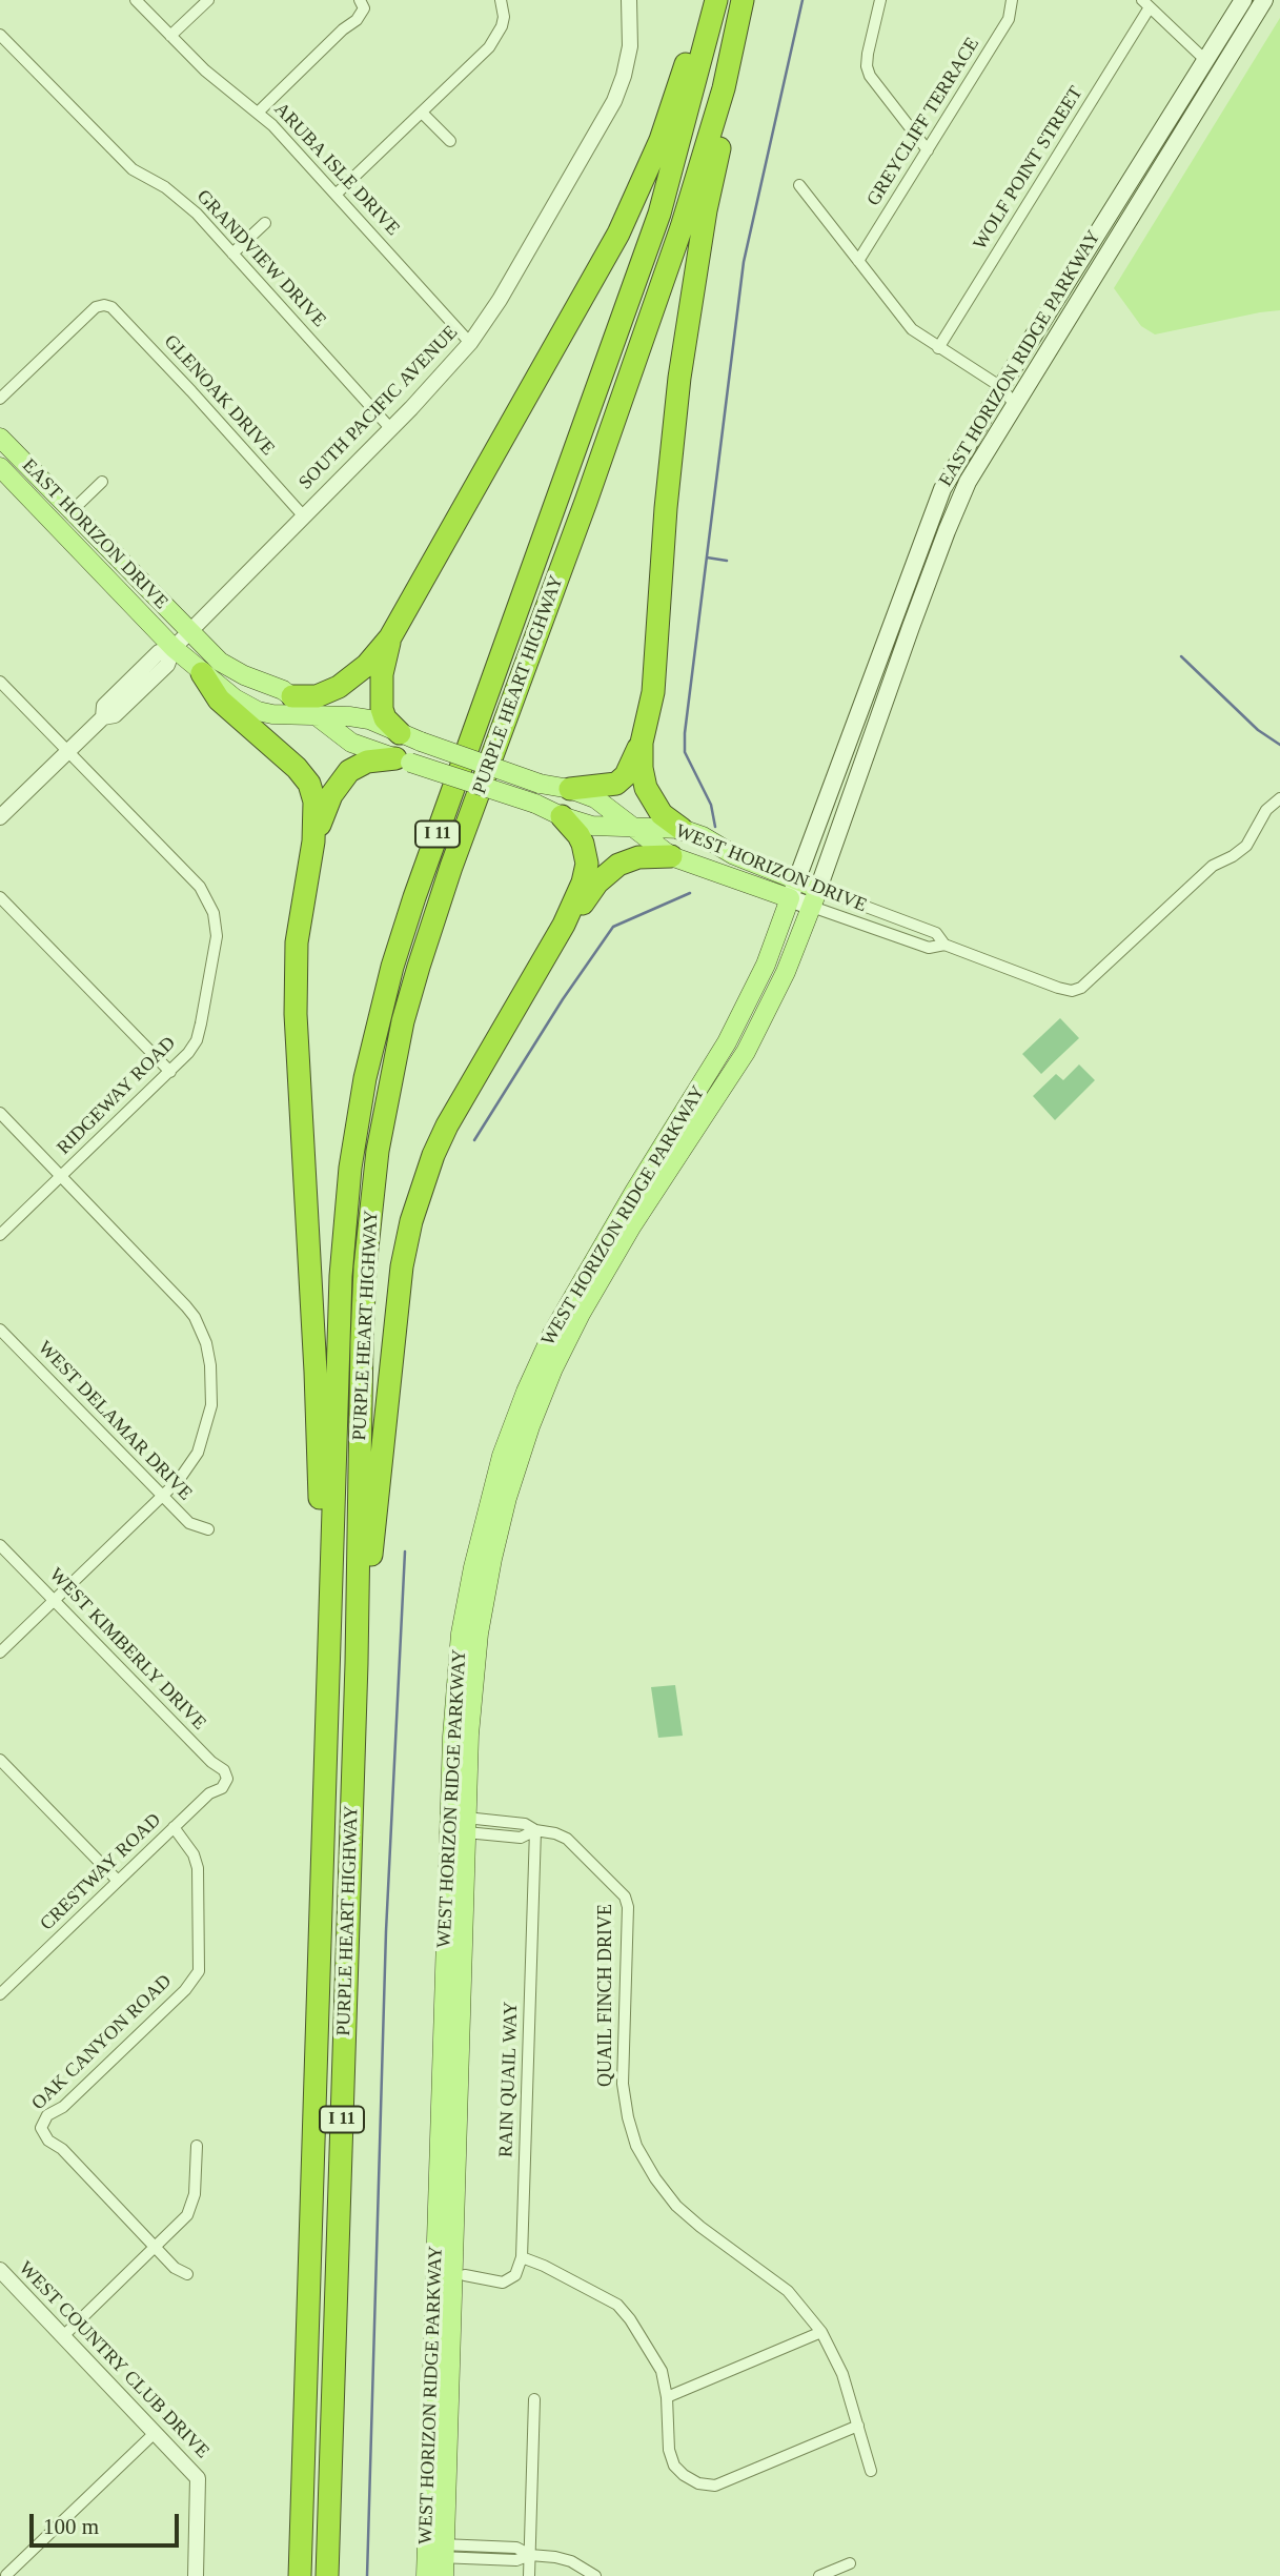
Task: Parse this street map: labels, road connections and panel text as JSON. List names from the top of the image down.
{
  "streets": {
    "highway": ["PURPLE HEART HIGHWAY", "I 11"],
    "main road": [
      "EAST HORIZON RIDGE PARKWAY",
      "EAST HORIZON DRIVE",
      "WEST HORIZON DRIVE",
      "WEST HORIZON RIDGE PARKWAY"
    ],
    "street": [
      "GREYCLIFF TERRACE",
      "WOLF POINT STREET",
      "ARUBA ISLE DRIVE",
      "GRANDVIEW DRIVE",
      "GLENOAK DRIVE",
      "SOUTH PACIFIC AVENUE",
      "RIDGEWAY ROAD",
      "WEST DELAMAR DRIVE",
      "WEST KIMBERLY DRIVE",
      "CRESTWAY ROAD",
      "QUAIL FINCH DRIVE",
      "OAK CANYON ROAD",
      "RAIN QUAIL WAY",
      "WEST COUNTRY CLUB DRIVE"
    ]
  },
  "crossings": [
    ["ARUBA ISLE DRIVE", "SOUTH PACIFIC AVENUE"],
    ["GRANDVIEW DRIVE", "SOUTH PACIFIC AVENUE"],
    ["EAST HORIZON RIDGE PARKWAY", "WEST HORIZON DRIVE"],
    ["EAST HORIZON RIDGE PARKWAY", "WEST HORIZON RIDGE PARKWAY"],
    ["GLENOAK DRIVE", "SOUTH PACIFIC AVENUE"],
    ["SOUTH PACIFIC AVENUE", "EAST HORIZON DRIVE"],
    ["SOUTH PACIFIC AVENUE", "WEST HORIZON DRIVE"],
    ["SOUTH PACIFIC AVENUE", "RIDGEWAY ROAD"],
    ["EAST HORIZON DRIVE", "WEST HORIZON DRIVE"],
    ["WEST HORIZON DRIVE", "WEST HORIZON RIDGE PARKWAY"],
    ["WEST HORIZON RIDGE PARKWAY", "QUAIL FINCH DRIVE"],
    ["WEST KIMBERLY DRIVE", "CRESTWAY ROAD"],
    ["CRESTWAY ROAD", "OAK CANYON ROAD"],
    ["QUAIL FINCH DRIVE", "RAIN QUAIL WAY"]
  ],
  "scale_bar": "100 m"
}
